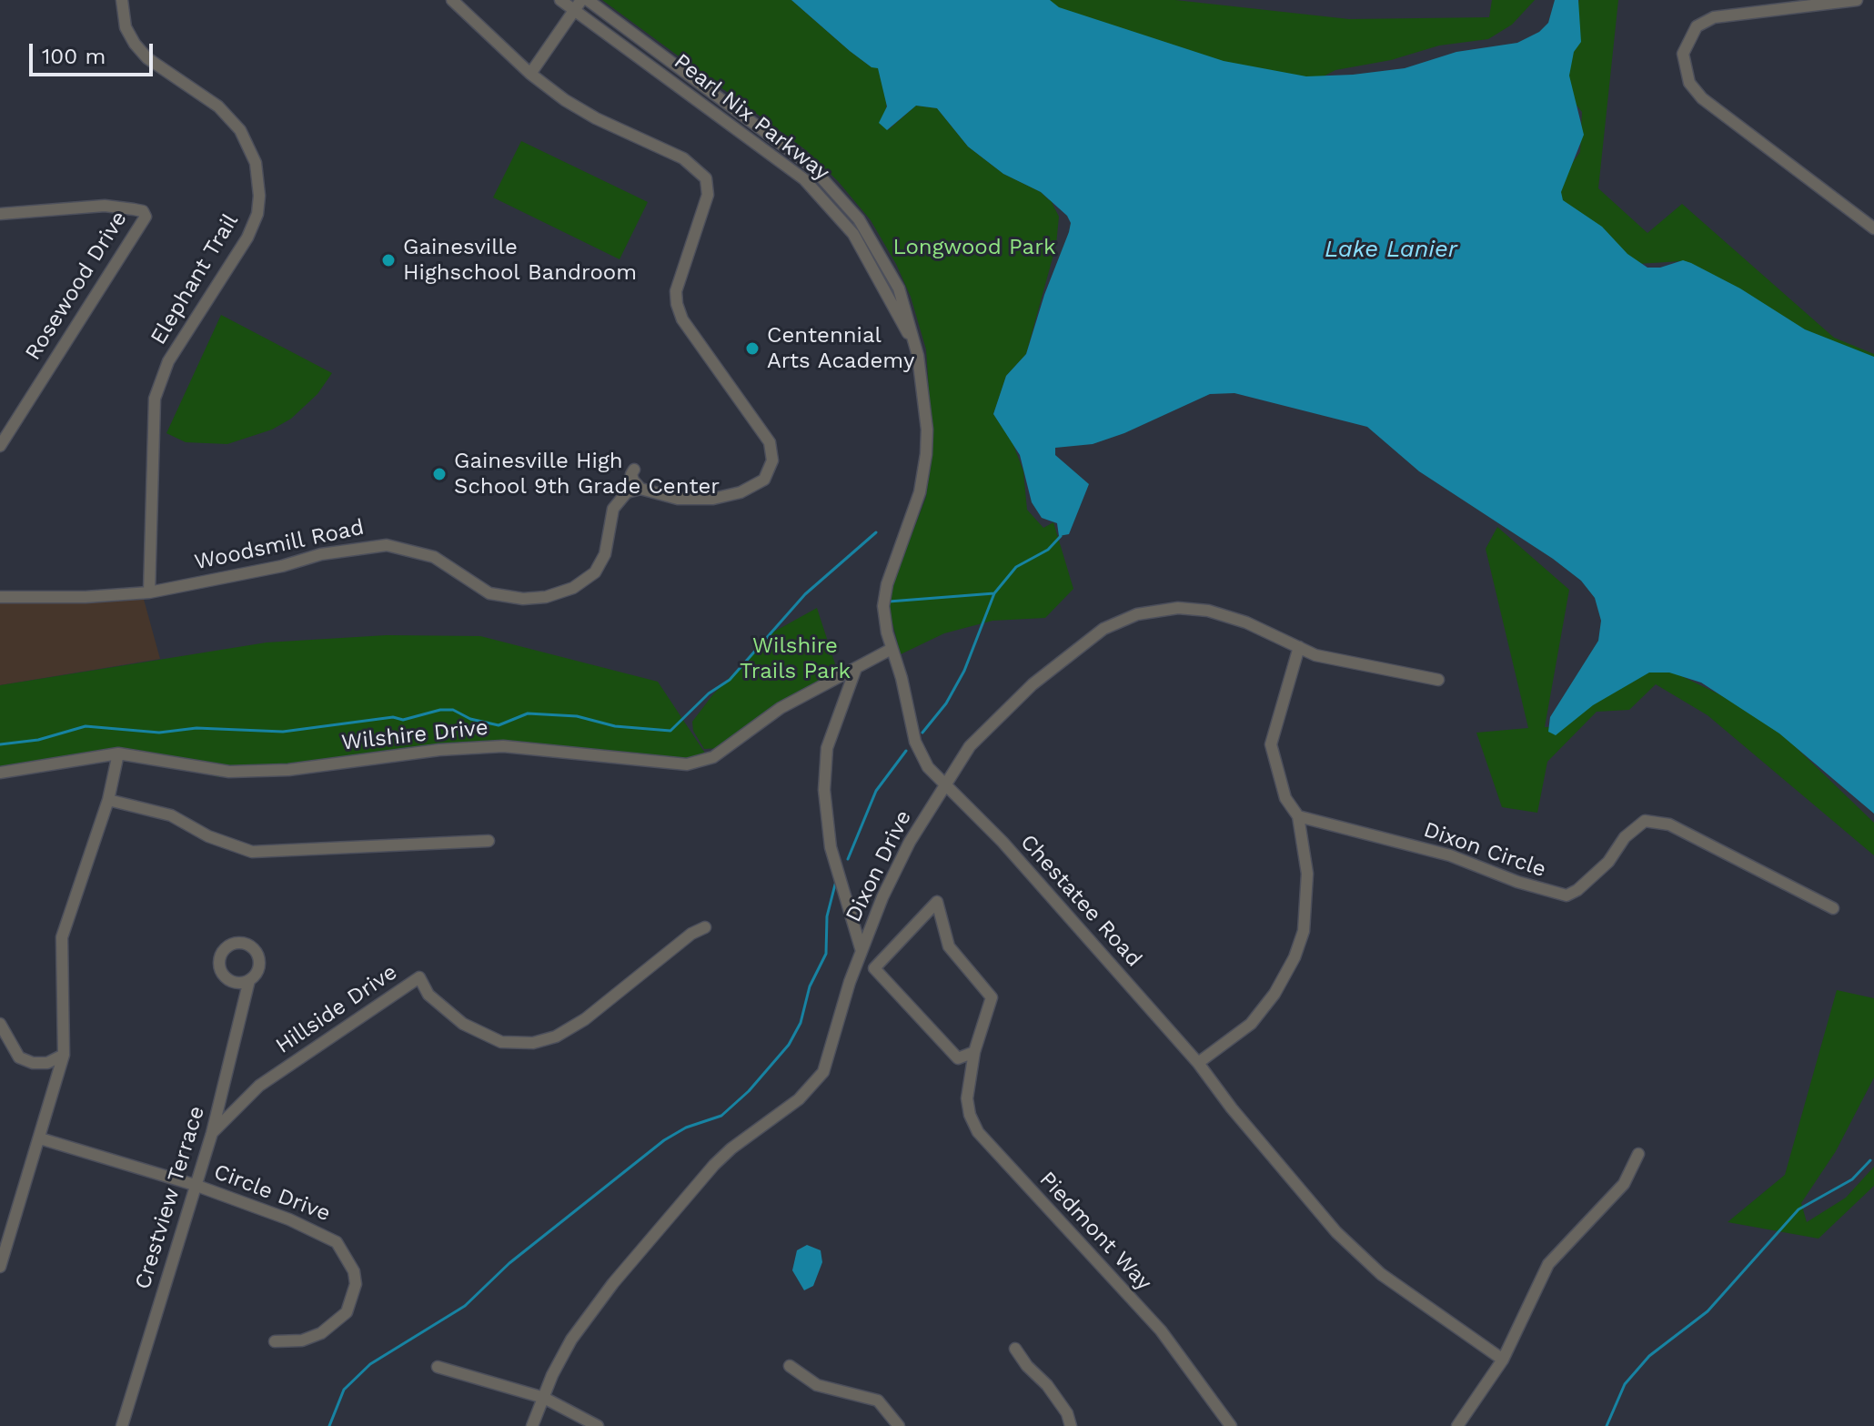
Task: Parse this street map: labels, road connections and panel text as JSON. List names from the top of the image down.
{
  "streets": {
    "street": [
      "Pearl Nix Parkway",
      "Elephant Trail",
      "Rosewood Drive",
      "Woodsmill Road",
      "Wilshire Drive",
      "Dixon Circle",
      "Dixon Drive",
      "Chestatee Road",
      "Hillside Drive",
      "Circle Drive",
      "Crestview Terrace",
      "Piedmont Way"
    ]
  },
  "crossings": [
    ["Pearl Nix Parkway", "Chestatee Road"],
    ["Elephant Trail", "Woodsmill Road"],
    ["Wilshire Drive", "Chestatee Road"],
    ["Dixon Drive", "Chestatee Road"],
    ["Hillside Drive", "Crestview Terrace"],
    ["Circle Drive", "Crestview Terrace"]
  ],
  "water": ["Lake Lanier"],
  "parks": ["Longwood Park", "Wilshire Trails Park"],
  "places": ["Gainesville Highschool Bandroom", "Centennial Arts Academy", "Gainesville High School 9th Grade Center"],
  "scale_bar": "100 m"
}
